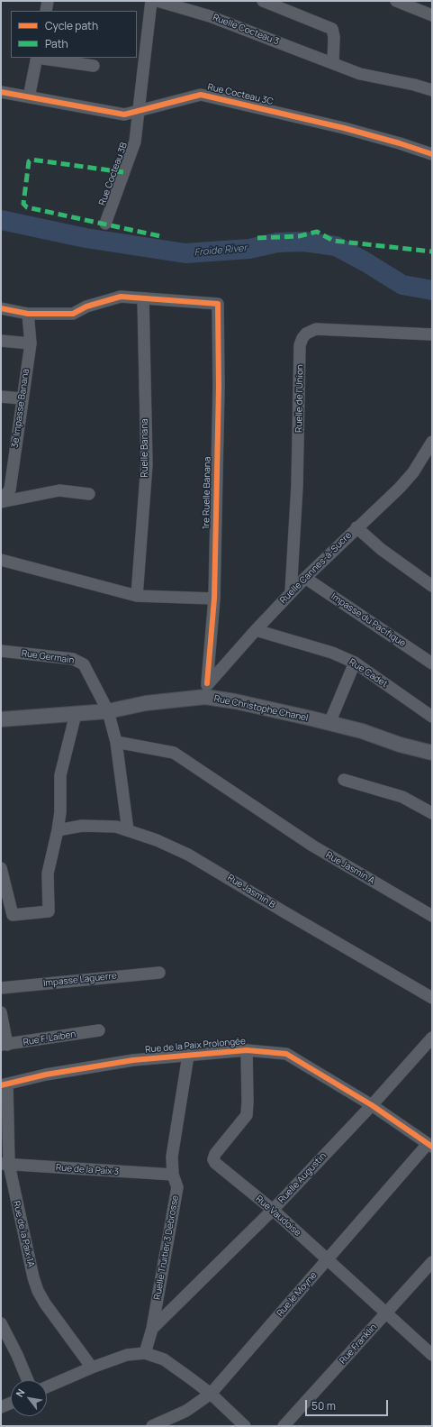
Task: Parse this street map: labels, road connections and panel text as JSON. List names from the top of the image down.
{
  "streets": {
    "street": [
      "Ruelle Cocteau 3",
      "Rue Cocteau 3C",
      "Rue Cocteau 3B",
      "Ruelle de l'Union",
      "3e Impasse Banana",
      "Ruelle Banana",
      "1re Ruelle Banana",
      "Ruelle Cannes-à-Sucre",
      "Impasse du Pacifique",
      "Rue Germain",
      "Rue Cadet",
      "Rue Christophe Chanel",
      "Rue Jasmin A",
      "Rue Jasmin B",
      "Impasse Laguerre",
      "Rue F. Laiben",
      "Rue de la Paix Prolongée",
      "Rue de la Paix 3",
      "Ruelle Augustin",
      "Rue Vaudoise",
      "Rue de la Paix 1A",
      "Ruelle Truitier 3 Debrosse",
      "Rue le Moyne",
      "Rue Franklin"
    ]
  },
  "crossings": [
    ["Rue Cocteau 3C", "Rue Cocteau 3B"],
    ["Ruelle de l'Union", "Ruelle Cannes-à-Sucre"],
    ["Ruelle Banana", "1re Ruelle Banana"],
    ["1re Ruelle Banana", "Ruelle Cannes-à-Sucre"],
    ["1re Ruelle Banana", "Rue Christophe Chanel"],
    ["Ruelle Cannes-à-Sucre", "Impasse du Pacifique"],
    ["Ruelle Cannes-à-Sucre", "Rue Cadet"],
    ["Ruelle Cannes-à-Sucre", "Rue Christophe Chanel"],
    ["Rue Germain", "Rue Christophe Chanel"],
    ["Rue Germain", "Rue Jasmin A"],
    ["Rue Germain", "Rue Jasmin B"],
    ["Rue de la Paix Prolongée", "Ruelle Augustin"],
    ["Rue de la Paix Prolongée", "Rue Vaudoise"],
    ["Rue de la Paix Prolongée", "Rue de la Paix 1A"],
    ["Rue de la Paix Prolongée", "Ruelle Truitier 3 Debrosse"],
    ["Rue de la Paix Prolongée", "Rue le Moyne"],
    ["Rue de la Paix 3", "Rue de la Paix 1A"],
    ["Rue de la Paix 3", "Ruelle Truitier 3 Debrosse"],
    ["Ruelle Augustin", "Rue Vaudoise"],
    ["Ruelle Augustin", "Ruelle Truitier 3 Debrosse"],
    ["Rue Vaudoise", "Rue le Moyne"],
    ["Rue Vaudoise", "Rue Franklin"]
  ],
  "water": ["Froide River"],
  "legend": ["Cycle path", "Path"],
  "scale_bar": "50 m",
  "north": "top left"
}
